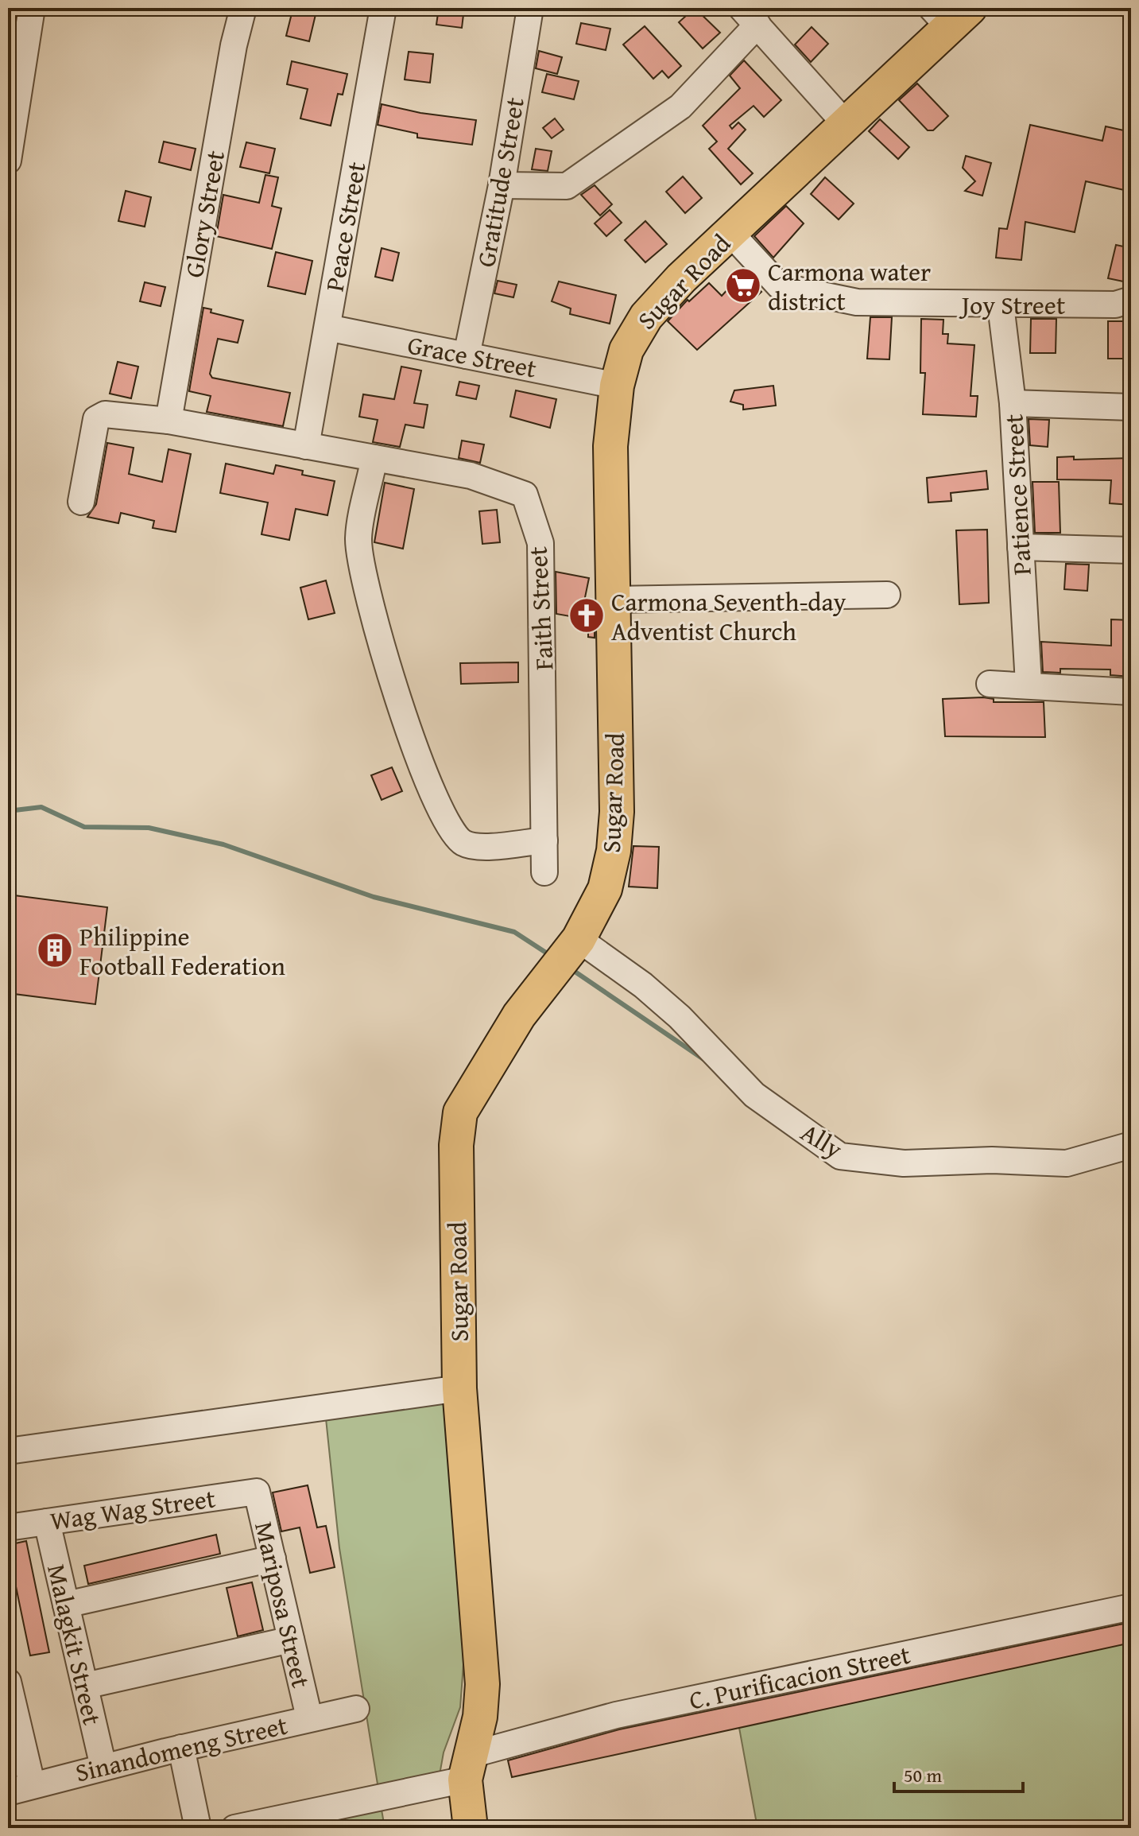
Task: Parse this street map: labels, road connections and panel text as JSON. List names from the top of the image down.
{
  "streets": {
    "main road": ["Sugar Road"],
    "street": [
      "Gratitude Street",
      "Glory Street",
      "Peace Street",
      "Joy Street",
      "Grace Street",
      "Patience Street",
      "Faith Street",
      "Ally",
      "Wag Wag Street",
      "Mariposa Street",
      "Malagkit Street",
      "C. Purificacion Street",
      "Sinandomeng Street"
    ]
  },
  "crossings": [
    ["Gratitude Street", "Grace Street"],
    ["Glory Street", "Faith Street"],
    ["Peace Street", "Grace Street"],
    ["Peace Street", "Faith Street"],
    ["Sugar Road", "Joy Street"],
    ["Sugar Road", "Grace Street"],
    ["Sugar Road", "Ally"],
    ["Sugar Road", "C. Purificacion Street"],
    ["Joy Street", "Patience Street"],
    ["Wag Wag Street", "Mariposa Street"],
    ["Wag Wag Street", "Malagkit Street"],
    ["Mariposa Street", "Sinandomeng Street"],
    ["Malagkit Street", "Sinandomeng Street"]
  ],
  "places": {
    "supermarket": ["Carmona water district"],
    "church": ["Carmona Seventh-day Adventist Church"],
    "building": ["Philippine Football Federation"]
  },
  "scale_bar": "50 m"
}
